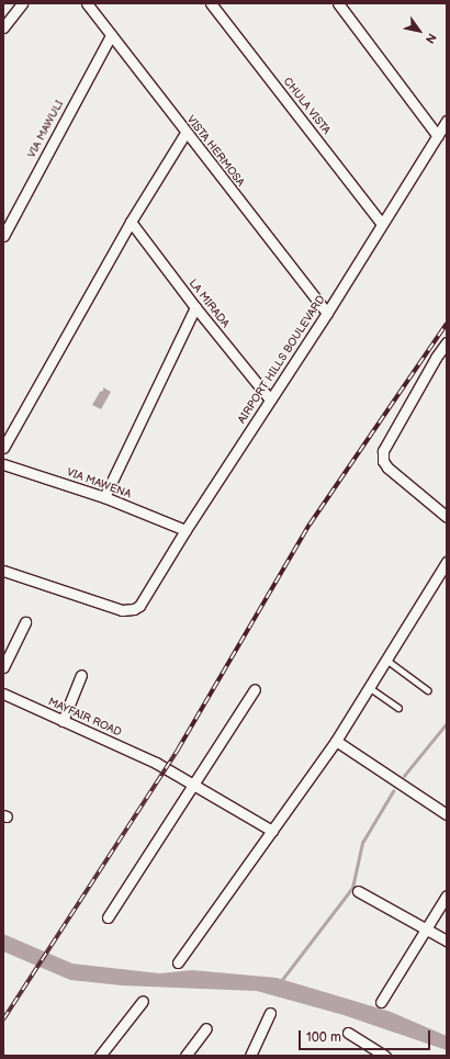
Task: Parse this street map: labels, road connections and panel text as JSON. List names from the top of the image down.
{
  "streets": {
    "street": [
      "CHULA VISTA",
      "VIA MAWULI",
      "VISTA HERMOSA",
      "LA MIRADA",
      "AIRPORT HILLS BOULEVARD",
      "VIA MAWENA",
      "MAYFAIR ROAD"
    ]
  },
  "crossings": [
    ["CHULA VISTA", "AIRPORT HILLS BOULEVARD"],
    ["VIA MAWULI", "VISTA HERMOSA"],
    ["VISTA HERMOSA", "AIRPORT HILLS BOULEVARD"],
    ["LA MIRADA", "AIRPORT HILLS BOULEVARD"],
    ["AIRPORT HILLS BOULEVARD", "VIA MAWENA"]
  ],
  "scale_bar": "100 m",
  "north": "bottom right"
}
